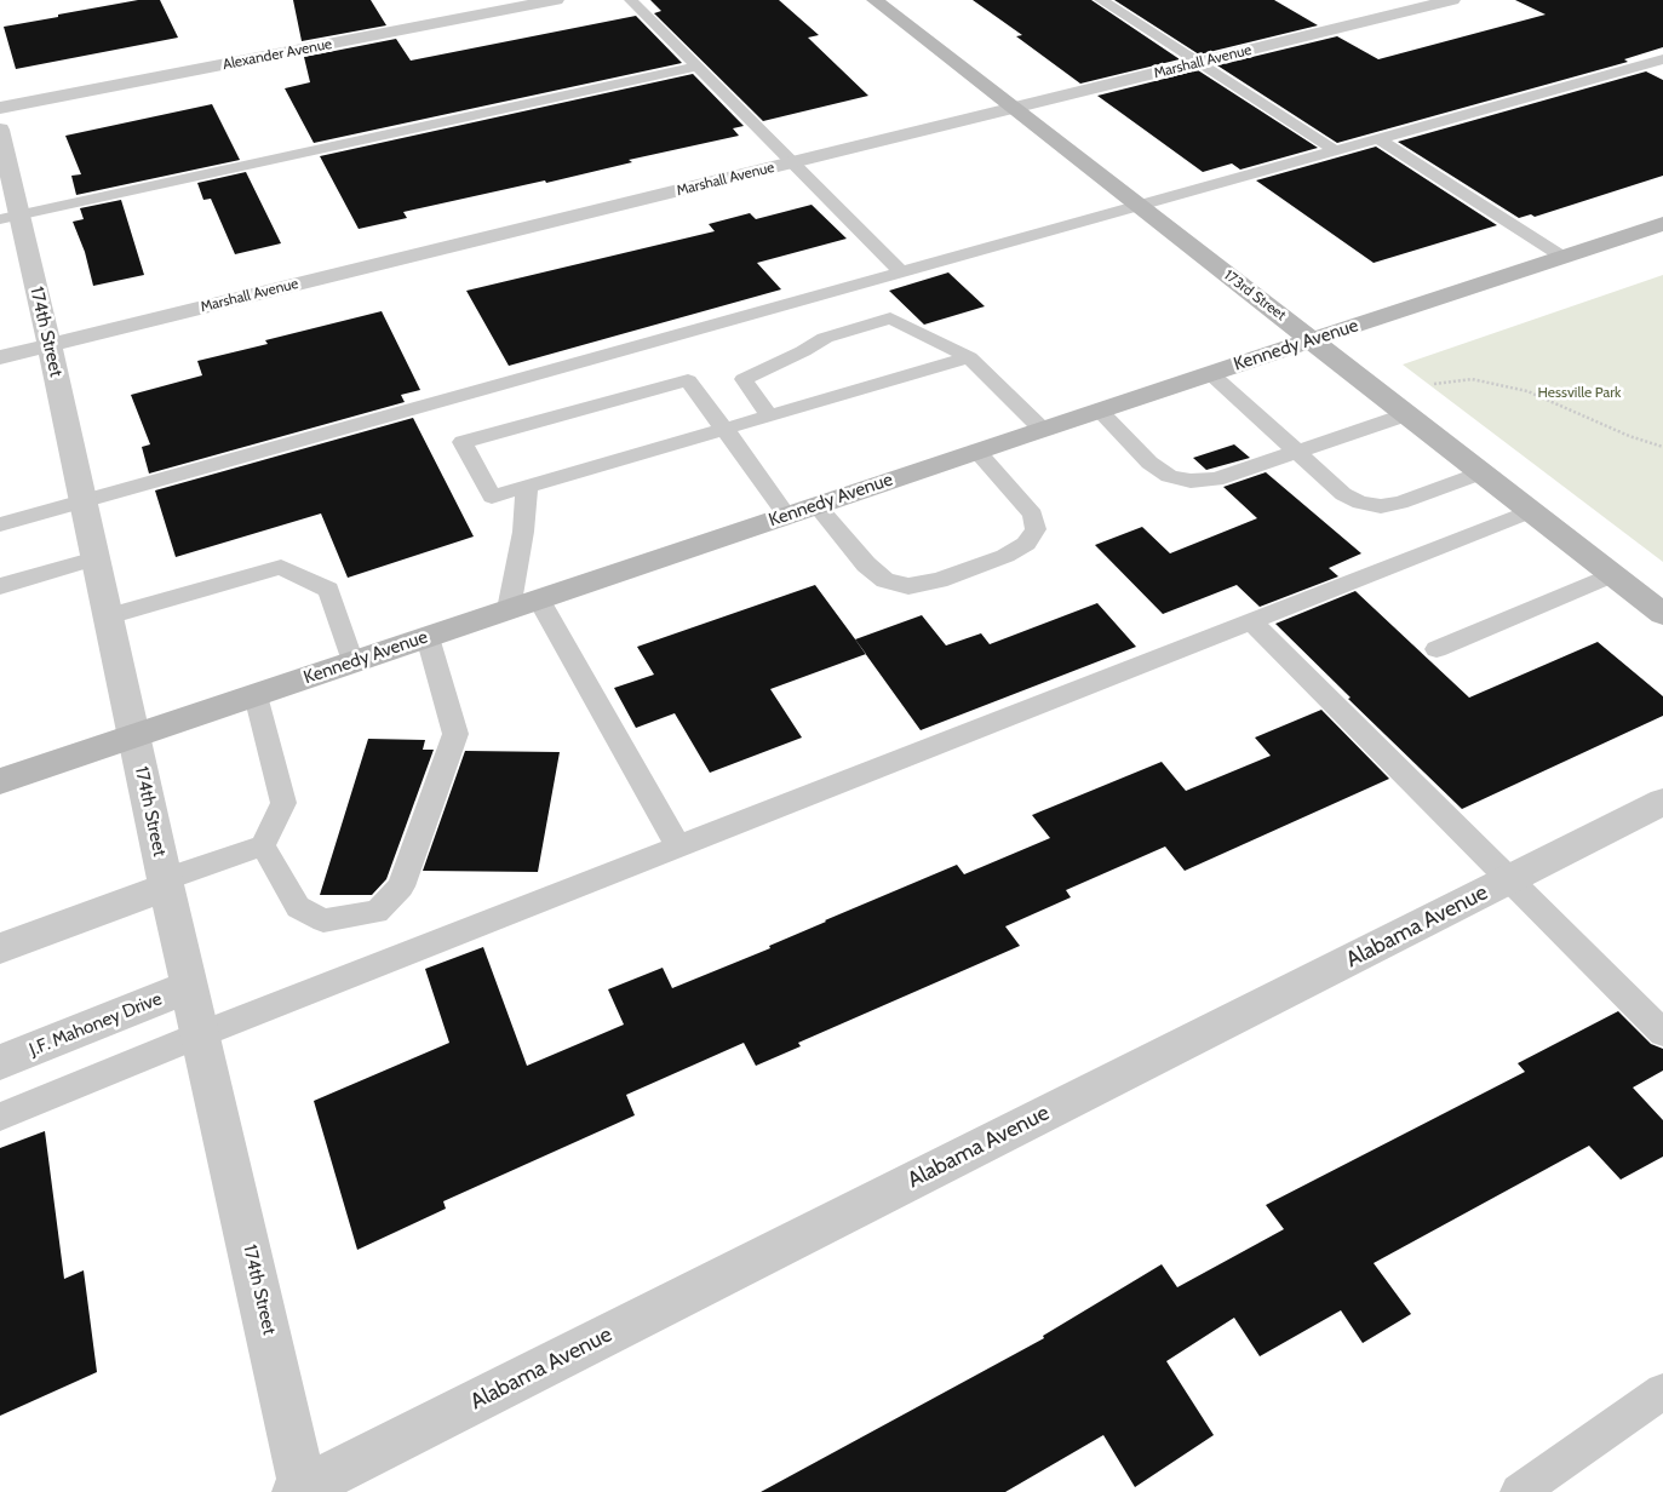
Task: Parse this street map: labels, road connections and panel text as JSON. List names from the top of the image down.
{
  "streets": {
    "main road": ["173rd Street", "Kennedy Avenue"],
    "street": [
      "Alexander Avenue",
      "Marshall Avenue",
      "174th Street",
      "Alabama Avenue",
      "J.F. Mahoney Drive"
    ]
  },
  "crossings": [
    ["Marshall Avenue", "173rd Street"],
    ["Marshall Avenue", "174th Street"],
    ["173rd Street", "Kennedy Avenue"],
    ["174th Street", "Kennedy Avenue"],
    ["174th Street", "Alabama Avenue"],
    ["174th Street", "J.F. Mahoney Drive"]
  ],
  "parks": ["Hessville Park"]
}
